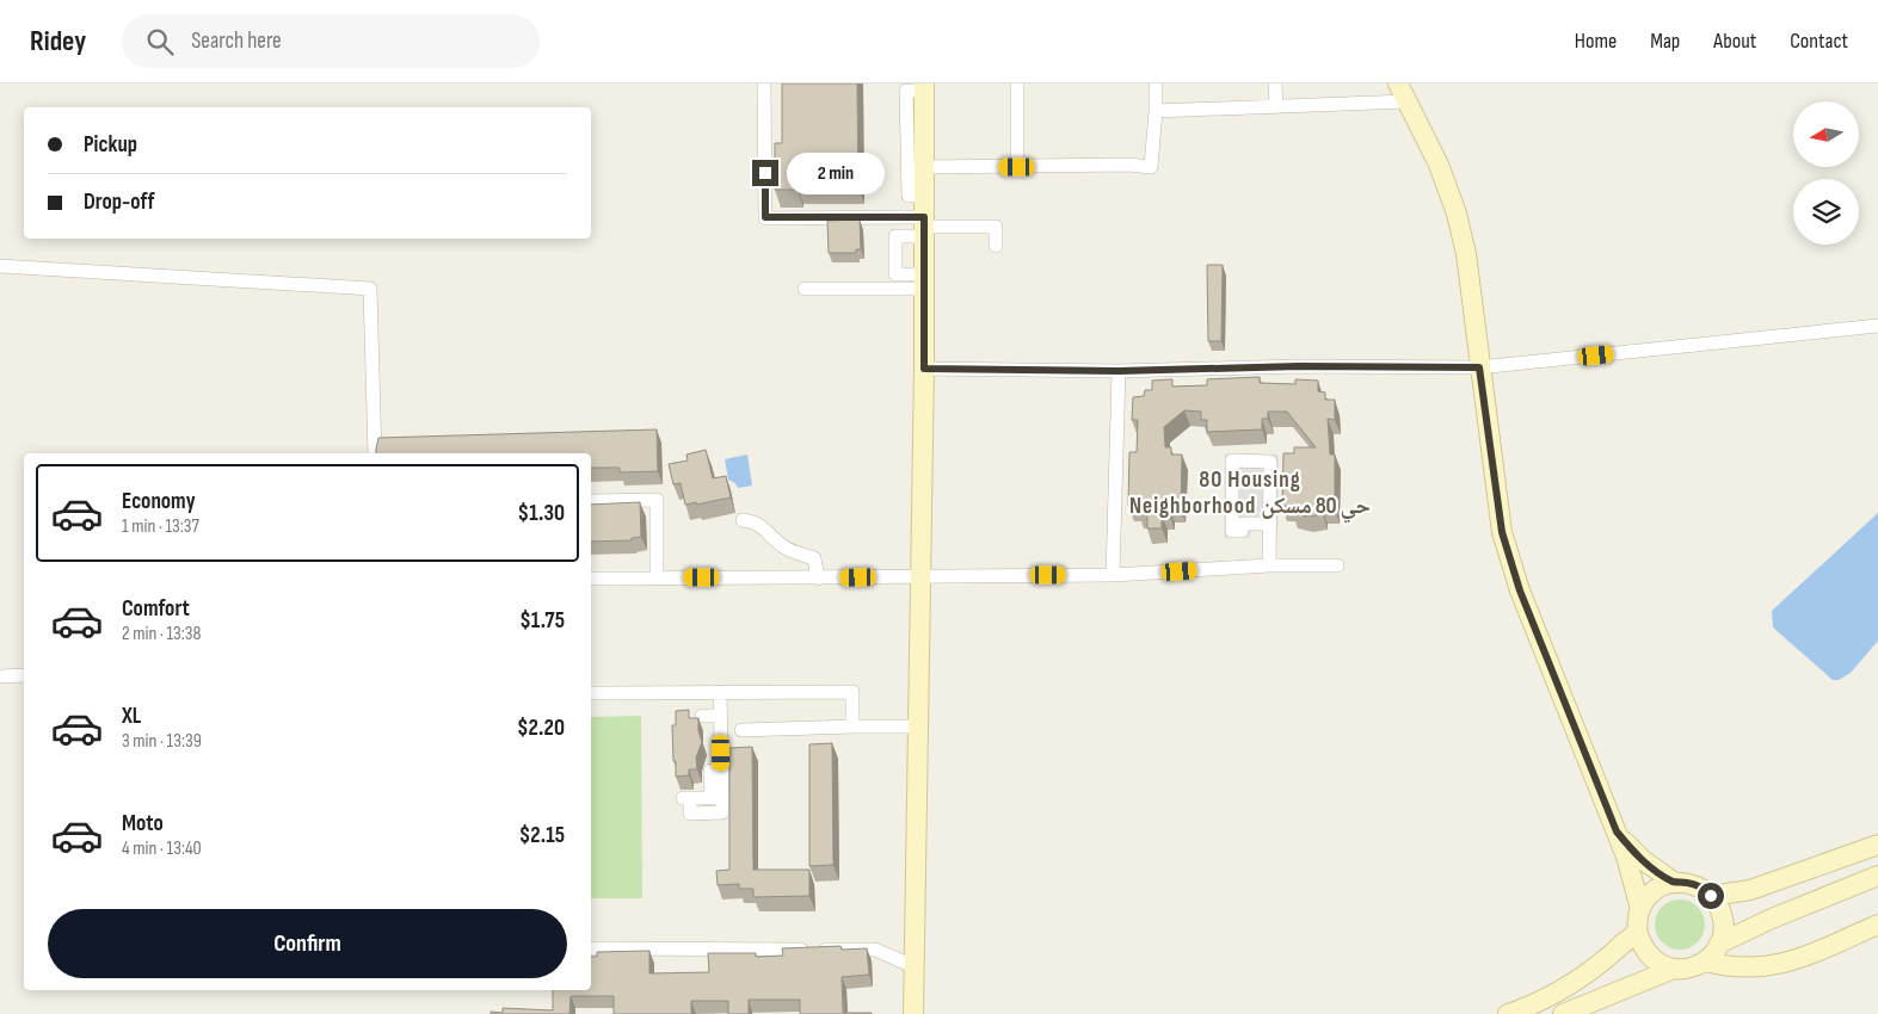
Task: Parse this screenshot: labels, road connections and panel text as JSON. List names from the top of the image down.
{
  "districts": ["80 Housing Neighborhood حي 80 مسكن"],
  "north": "left",
  "page": {
    "header": "Ridey",
    "search": "Search here",
    "nav": [
      "Home",
      "Map",
      "About",
      "Contact"
    ],
    "banner": ["Pickup", "Drop-off"],
    "bubble": "2 min",
    "list": [
      {
        "name": "Economy",
        "note": "1 min · 13:37",
        "value": "$1.30"
      },
      {
        "name": "Comfort",
        "note": "2 min · 13:38",
        "value": "$1.75"
      },
      {
        "name": "XL",
        "note": "3 min · 13:39",
        "value": "$2.20"
      },
      {
        "name": "Moto",
        "note": "4 min · 13:40",
        "value": "$2.15"
      }
    ],
    "buttons": "Confirm"
  }
}
